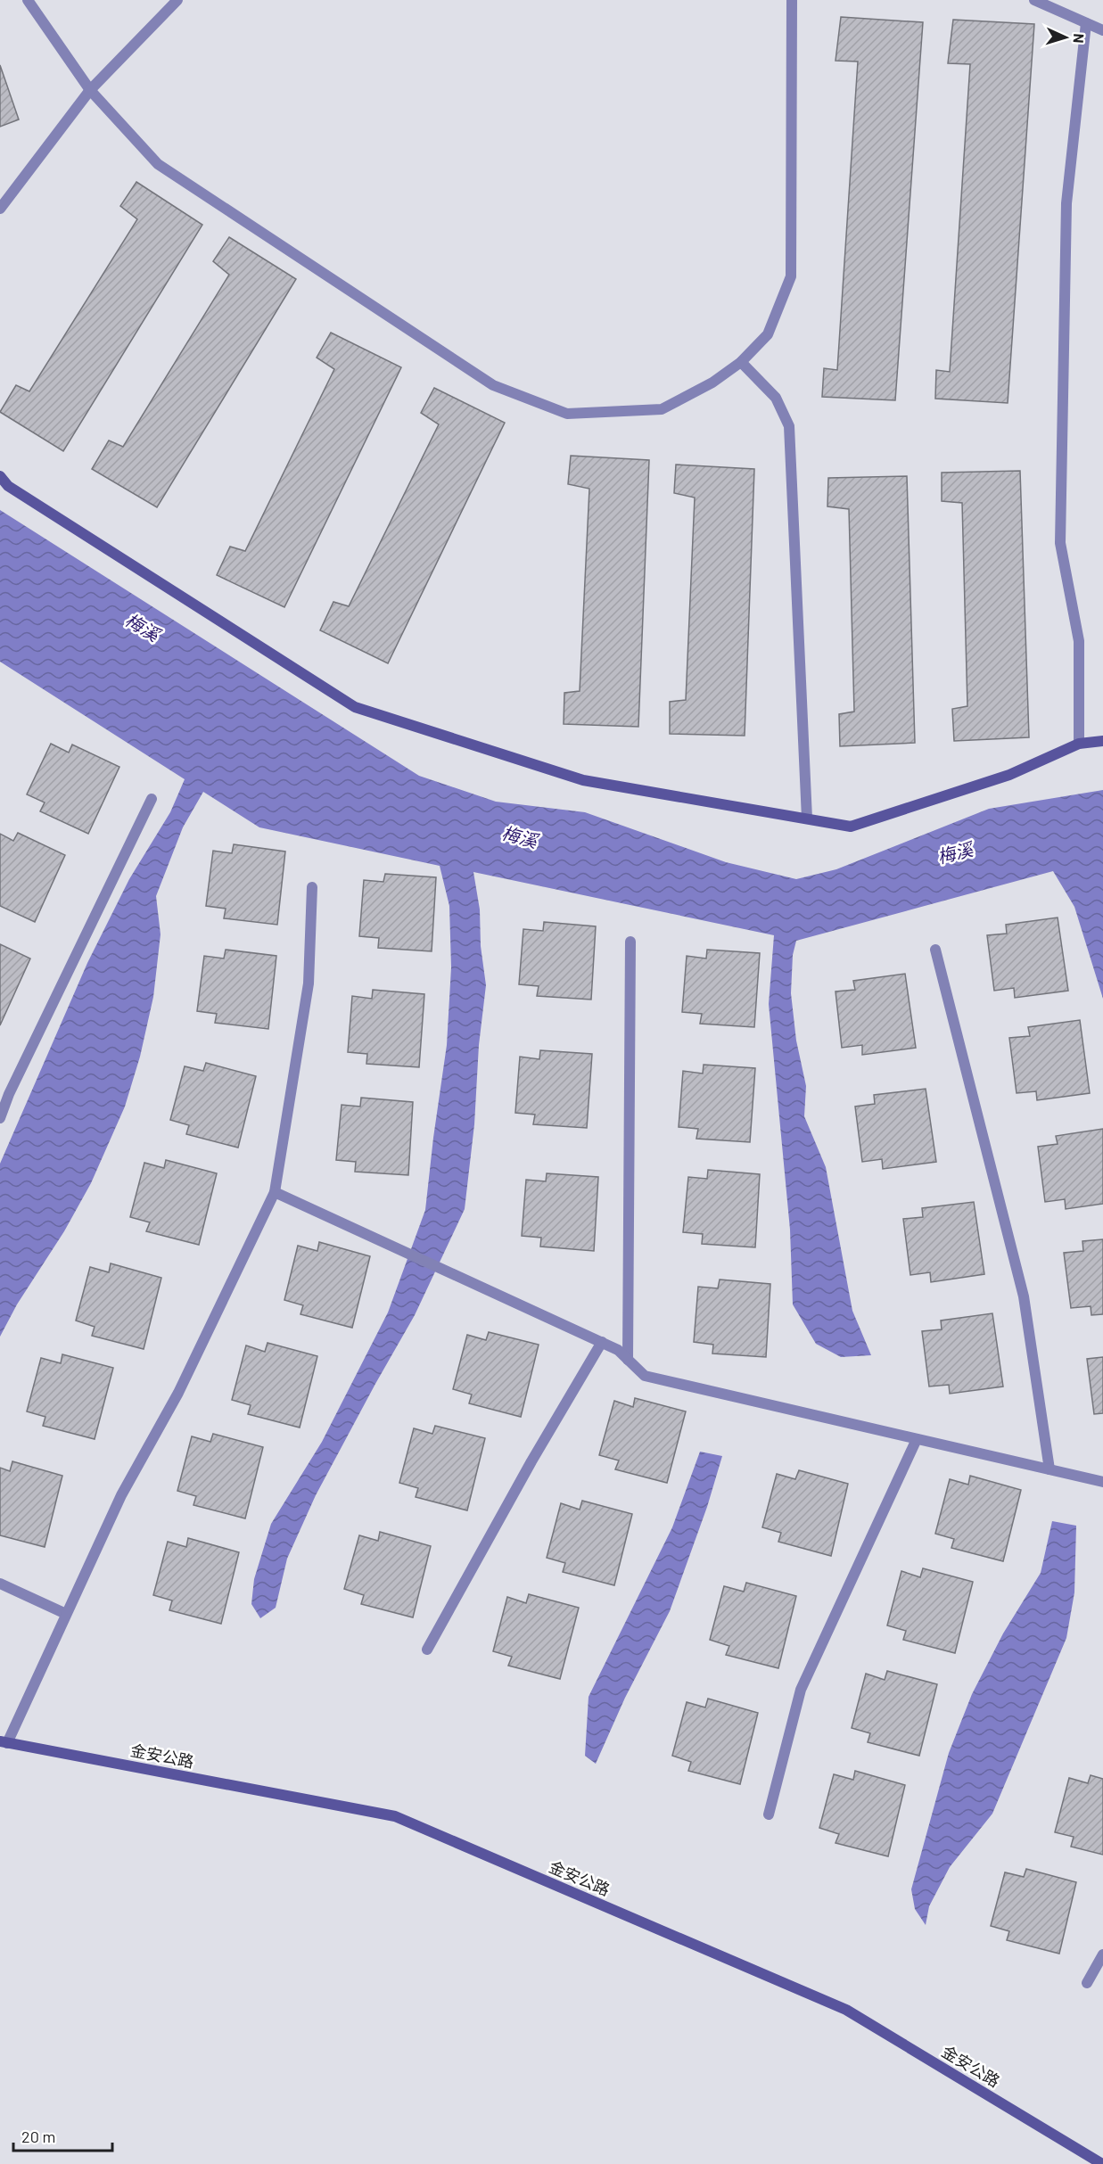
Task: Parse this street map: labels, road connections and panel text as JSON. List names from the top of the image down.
{
  "streets": {
    "street": ["金安公路"]
  },
  "water": ["梅溪"],
  "scale_bar": "20 m",
  "north": "right"
}
